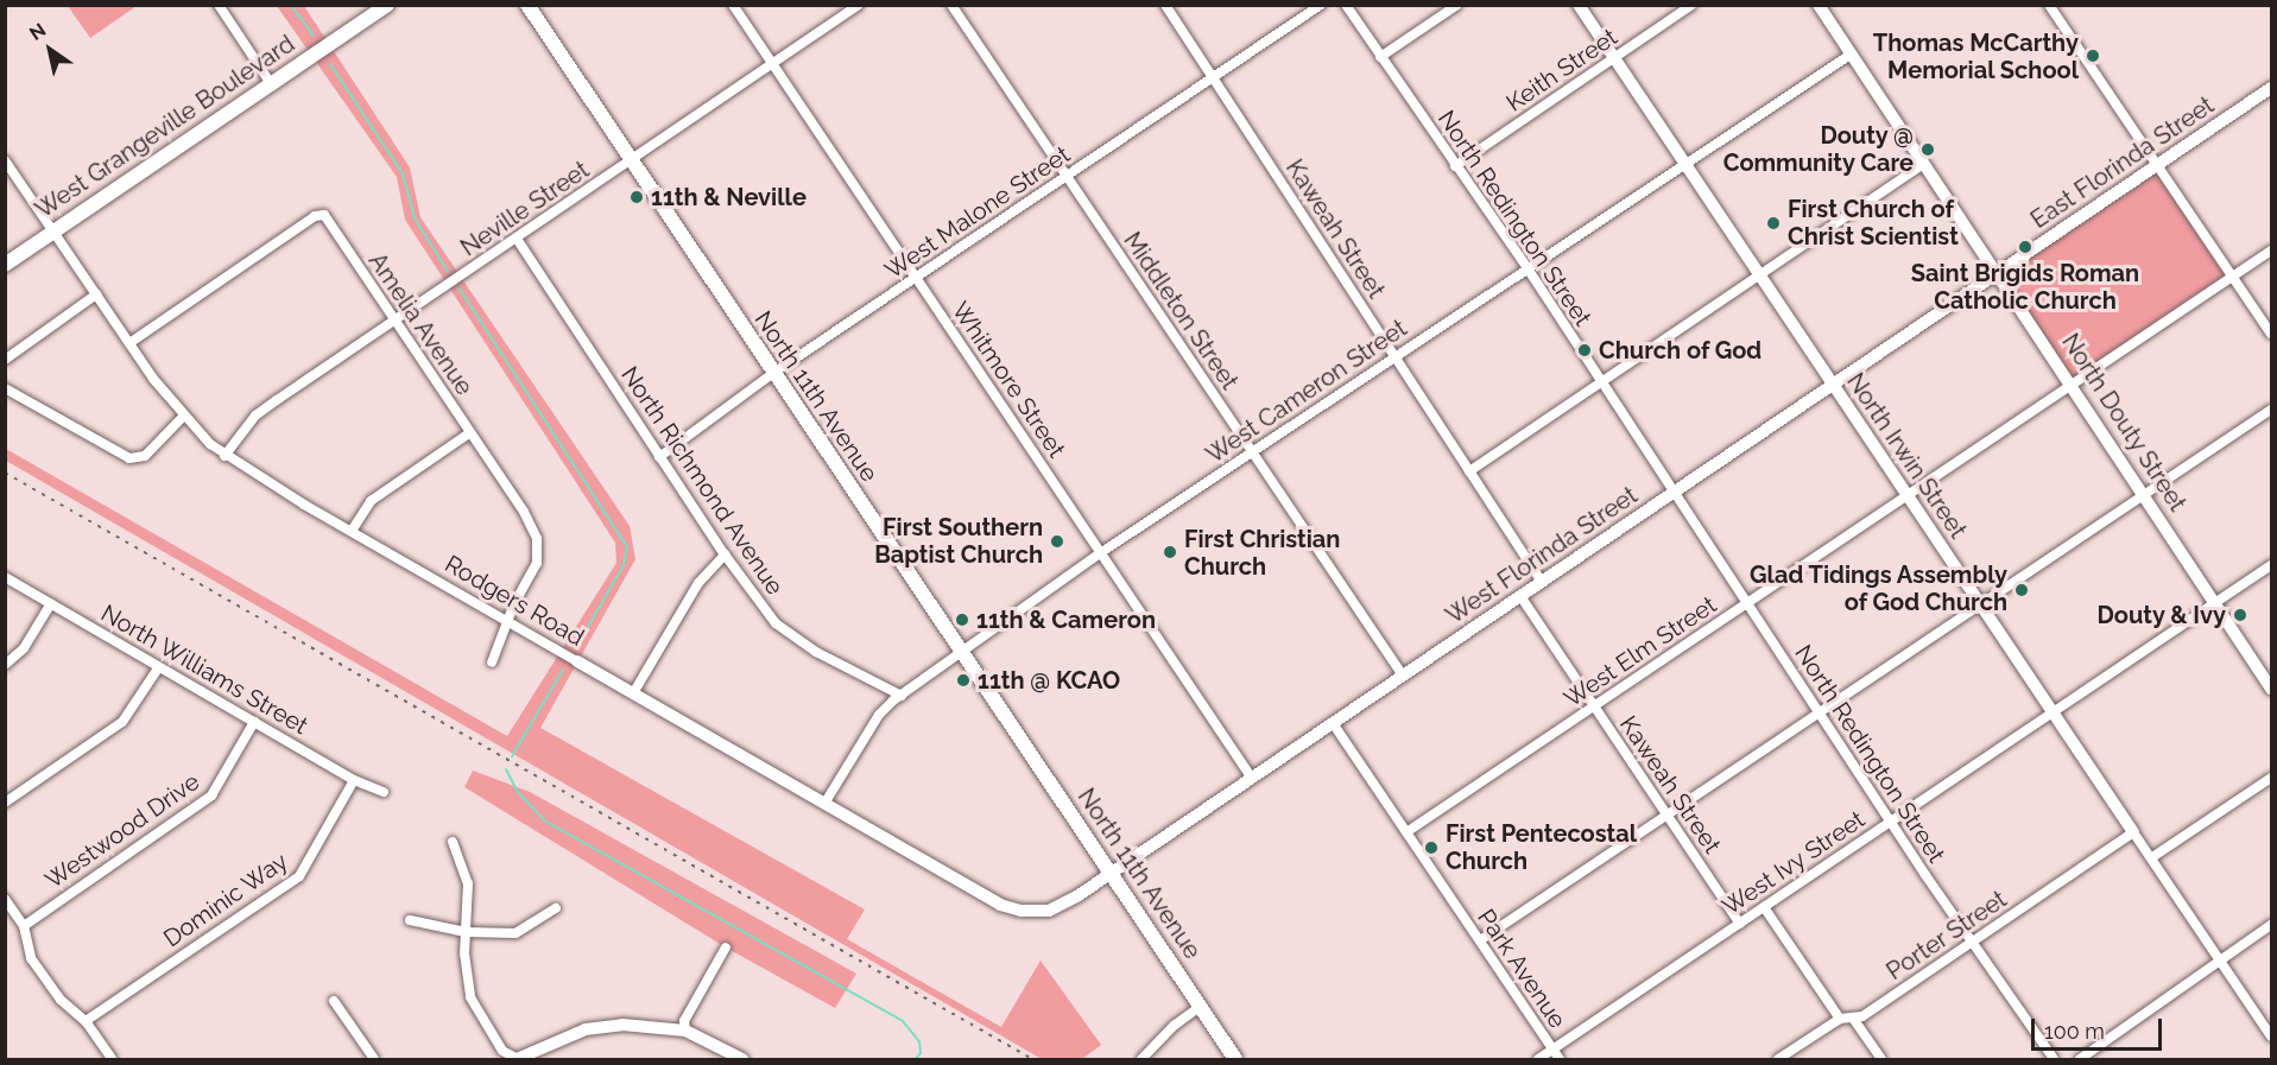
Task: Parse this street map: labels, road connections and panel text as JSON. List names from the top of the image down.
{
  "streets": {
    "main road": ["West Grangeville Boulevard", "North 11th Avenue"],
    "street": [
      "Keith Street",
      "East Florinda Street",
      "Neville Street",
      "West Malone Street",
      "North Redington Street",
      "Kaweah Street",
      "Middleton Street",
      "Amelia Avenue",
      "Whitmore Street",
      "West Cameron Street",
      "North Douty Street",
      "North Irwin Street",
      "North Richmond Avenue",
      "West Florinda Street",
      "Rodgers Road",
      "West Elm Street",
      "North Williams Street",
      "Westwood Drive",
      "West Ivy Street",
      "Dominic Way",
      "Porter Street",
      "Park Avenue"
    ]
  },
  "crossings": [
    ["Keith Street", "North Redington Street"],
    ["Keith Street", "North Irwin Street"],
    ["West Grangeville Boulevard", "Rodgers Road"],
    ["East Florinda Street", "North Douty Street"],
    ["East Florinda Street", "West Florinda Street"],
    ["Neville Street", "Amelia Avenue"],
    ["Neville Street", "Whitmore Street"],
    ["Neville Street", "North 11th Avenue"],
    ["Neville Street", "North Richmond Avenue"],
    ["Neville Street", "Rodgers Road"],
    ["West Malone Street", "Kaweah Street"],
    ["West Malone Street", "Middleton Street"],
    ["West Malone Street", "Whitmore Street"],
    ["West Malone Street", "North 11th Avenue"],
    ["West Malone Street", "North Richmond Avenue"],
    ["North Redington Street", "West Cameron Street"],
    ["North Redington Street", "West Florinda Street"],
    ["North Redington Street", "West Elm Street"],
    ["North Redington Street", "West Ivy Street"],
    ["North Redington Street", "Porter Street"],
    ["Kaweah Street", "West Cameron Street"],
    ["Kaweah Street", "West Florinda Street"],
    ["Kaweah Street", "West Elm Street"],
    ["Kaweah Street", "West Ivy Street"],
    ["Middleton Street", "West Cameron Street"],
    ["Middleton Street", "West Florinda Street"],
    ["Amelia Avenue", "Rodgers Road"],
    ["Whitmore Street", "West Cameron Street"],
    ["Whitmore Street", "West Florinda Street"],
    ["West Cameron Street", "North 11th Avenue"],
    ["West Cameron Street", "North Douty Street"],
    ["West Cameron Street", "North Irwin Street"],
    ["West Cameron Street", "North Richmond Avenue"],
    ["West Cameron Street", "Rodgers Road"],
    ["North 11th Avenue", "West Florinda Street"],
    ["North 11th Avenue", "Rodgers Road"],
    ["North Douty Street", "West Florinda Street"],
    ["North Douty Street", "West Elm Street"],
    ["North Douty Street", "West Ivy Street"],
    ["North Irwin Street", "West Florinda Street"],
    ["North Irwin Street", "West Elm Street"],
    ["North Irwin Street", "West Ivy Street"],
    ["North Irwin Street", "Porter Street"],
    ["West Florinda Street", "Rodgers Road"],
    ["West Florinda Street", "Park Avenue"],
    ["West Elm Street", "Park Avenue"],
    ["North Williams Street", "Westwood Drive"],
    ["North Williams Street", "Dominic Way"],
    ["West Ivy Street", "Park Avenue"]
  ],
  "places": [
    "Thomas McCarthy Memorial School",
    "Douty @ Community Care",
    "11th & Neville",
    "First Church of Christ Scientist",
    "Saint Brigids Roman Catholic Church",
    "Church of God",
    "First Southern Baptist Church",
    "First Christian Church",
    "Glad Tidings Assembly of God Church",
    "Douty & Ivy",
    "11th & Cameron",
    "11th @ KCAO",
    "First Pentecostal Church"
  ],
  "scale_bar": "100 m",
  "north": "top left"
}
